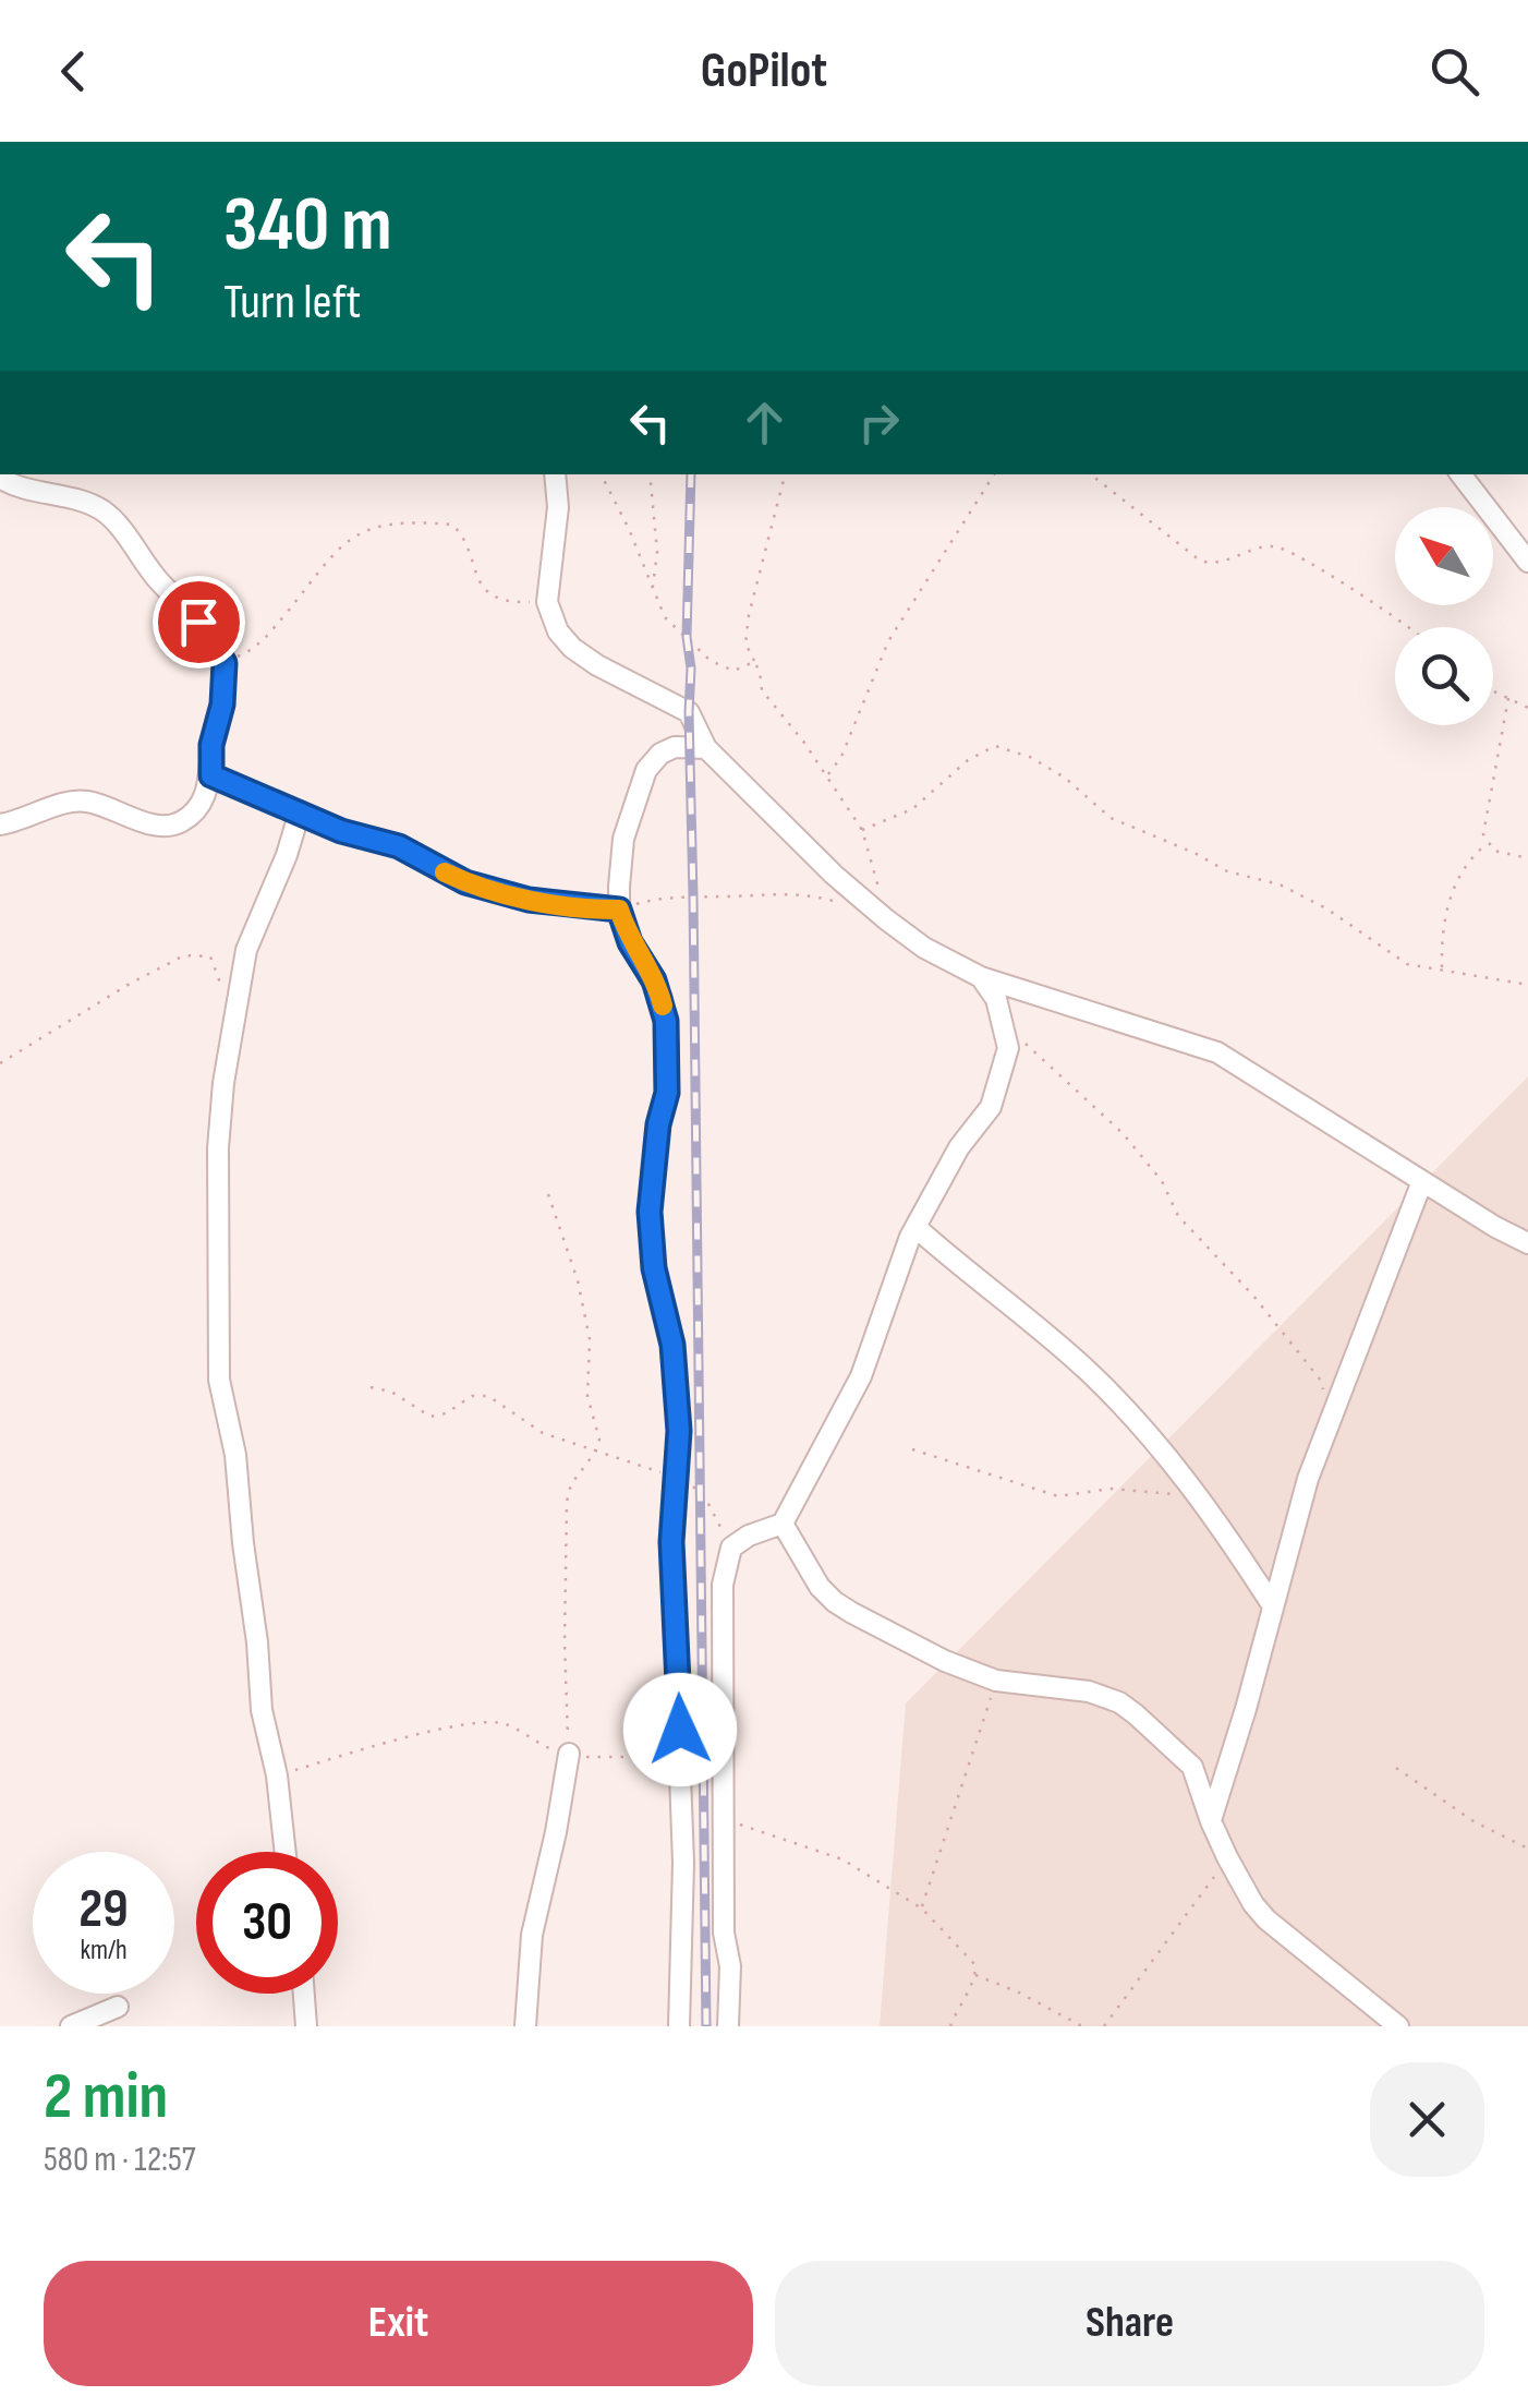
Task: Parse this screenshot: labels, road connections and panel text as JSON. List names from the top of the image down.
{
  "north": "top left",
  "page": {
    "header": "GoPilot",
    "turn": ["340 m", "Turn left"],
    "speed": "29 km/h",
    "limit": "30",
    "heading": ["2 min", "580 m · 12:57"],
    "buttons": ["Exit", "Share"]
  }
}
